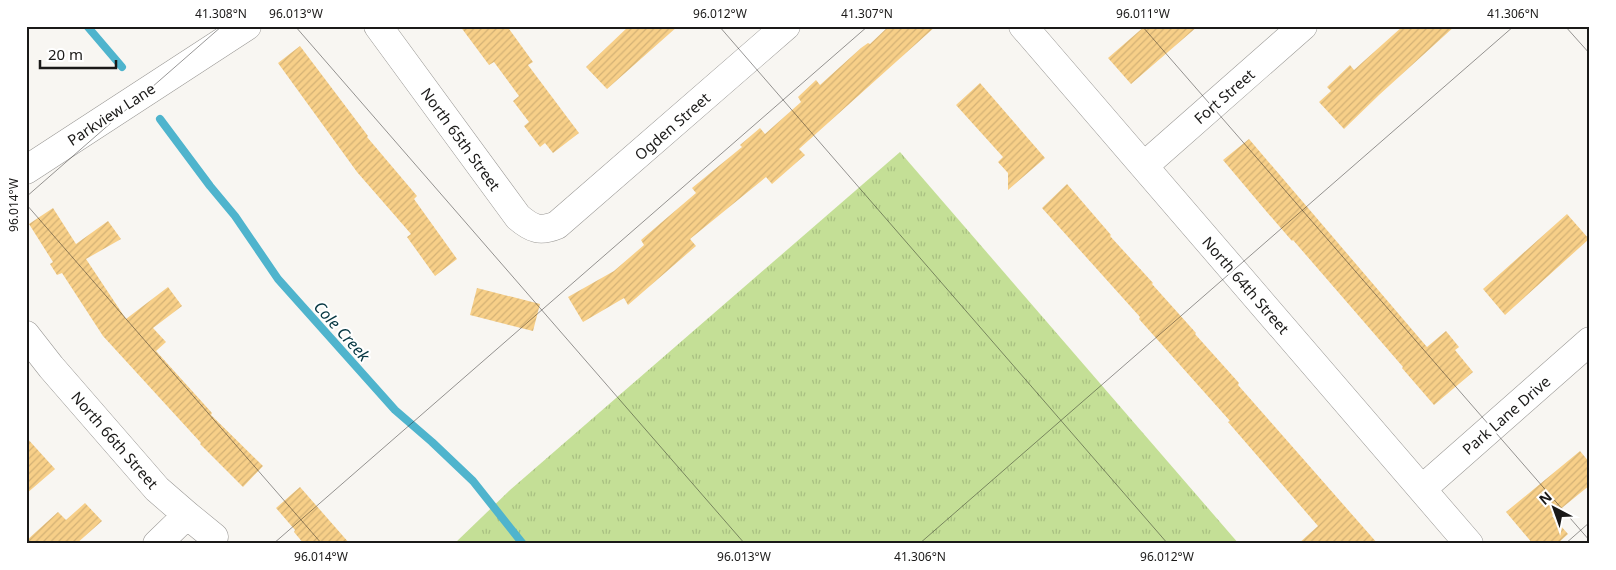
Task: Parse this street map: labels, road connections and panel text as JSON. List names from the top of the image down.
{
  "streets": {
    "street": [
      "Fort Street",
      "Parkview Lane",
      "Ogden Street",
      "North 65th Street",
      "North 64th Street",
      "Park Lane Drive",
      "North 66th Street"
    ]
  },
  "crossings": [
    ["Fort Street", "North 64th Street"],
    ["Ogden Street", "North 65th Street"],
    ["North 64th Street", "Park Lane Drive"]
  ],
  "water": ["Cole Creek"],
  "scale_bar": "20 m",
  "north": "top left",
  "coordinates": [
    "41.308°N",
    "96.013°W",
    "96.012°W",
    "41.307°N",
    "96.011°W",
    "41.306°N",
    "96.014°W"
  ]
}
